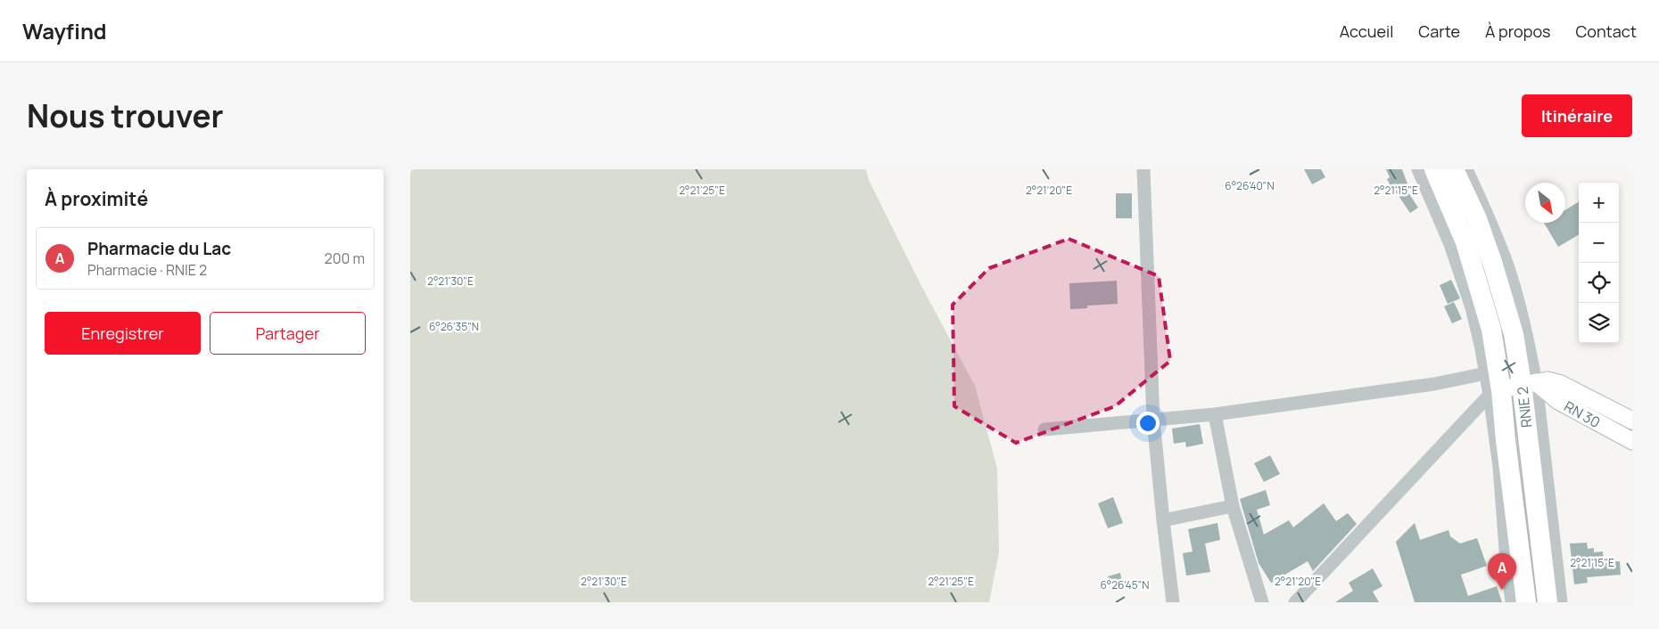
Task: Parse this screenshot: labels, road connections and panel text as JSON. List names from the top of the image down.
{
  "streets": {
    "highway": ["RNIE 2"],
    "main road": ["RN 30"]
  },
  "crossings": [
    ["RNIE 2", "RN 30"]
  ],
  "north": "bottom right",
  "page": {
    "header": "Wayfind",
    "nav": [
      "Accueil",
      "Carte",
      "À propos",
      "Contact"
    ],
    "title": "Nous trouver",
    "buttons": [
      "Itinéraire",
      ["Enregistrer", "Partager"]
    ],
    "heading": "À proximité",
    "map_buttons": ["+", "−"],
    "list": [
      {
        "mark": "A",
        "name": "Pharmacie du Lac",
        "note": "Pharmacie · RNIE 2",
        "value": "200 m"
      }
    ],
    "pins": "A"
  },
  "coordinates": [
    "6°26'40\"N",
    "2°21'25\"E",
    "2°21'15\"E",
    "2°21'20\"E",
    "2°21'30\"E",
    "6°26'35\"N",
    "6°26'45\"N"
  ]
}
